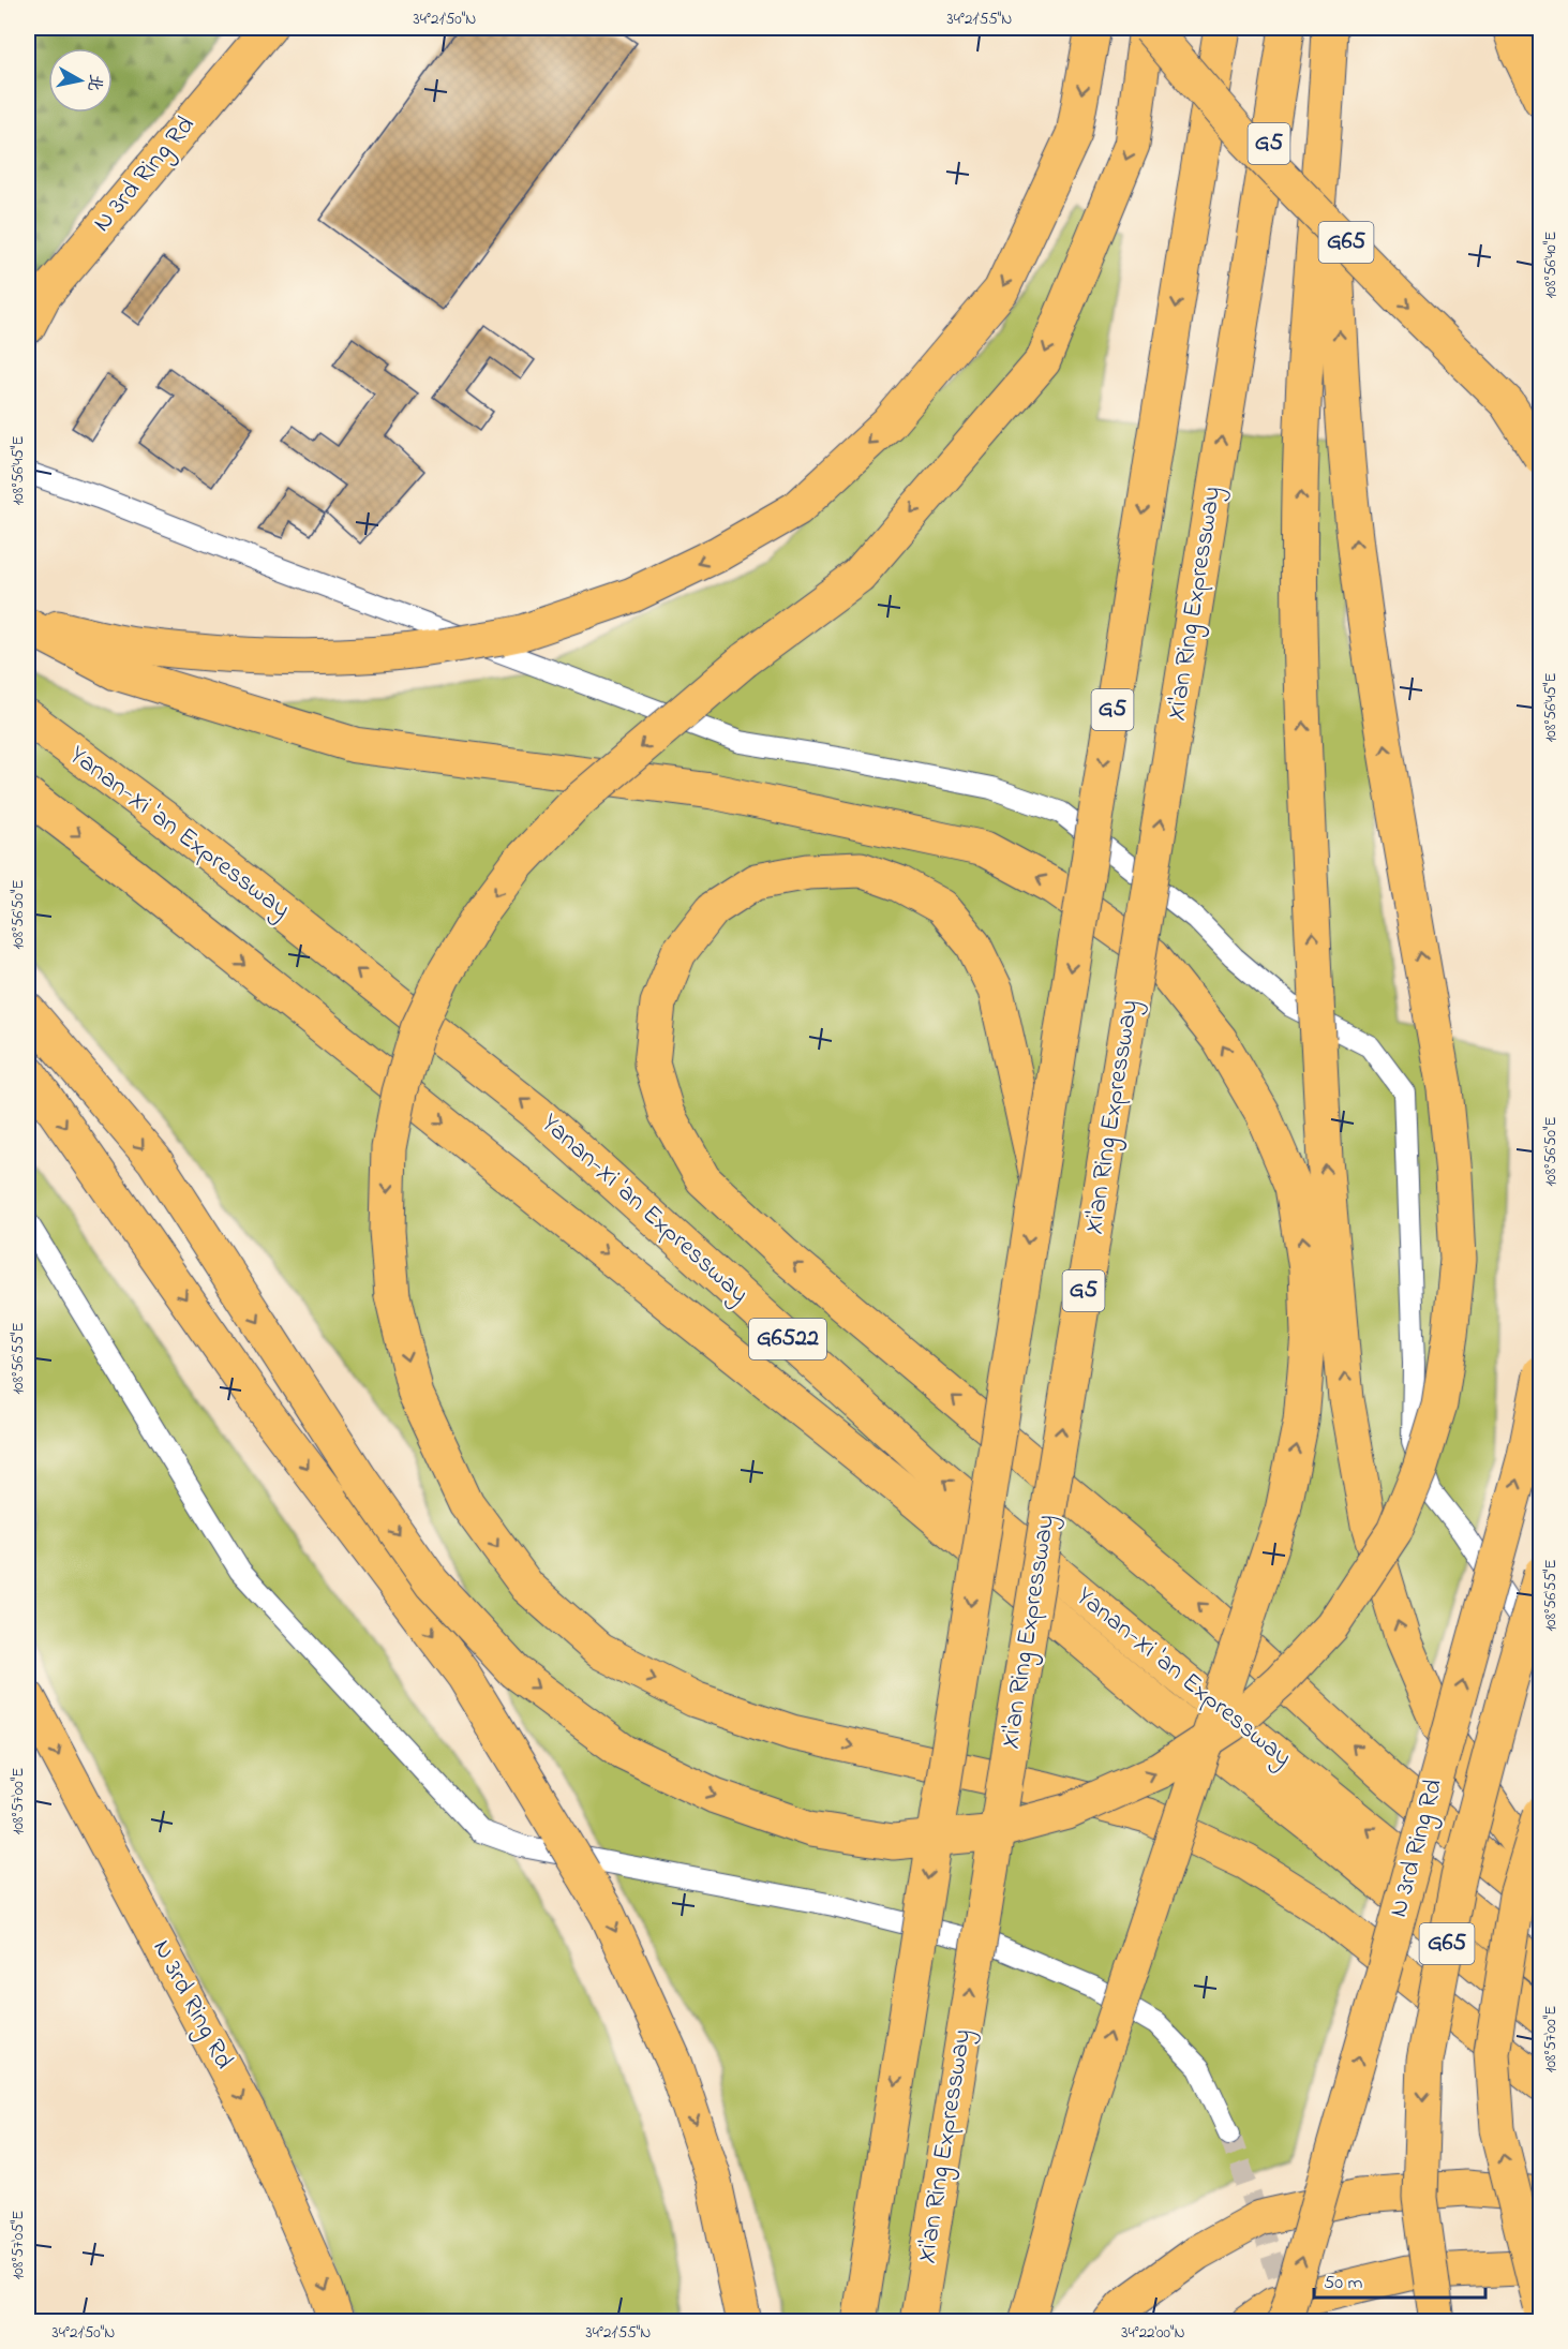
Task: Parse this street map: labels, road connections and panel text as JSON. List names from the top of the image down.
{
  "streets": {
    "highway": [
      "G5",
      "N 3rd Ring Rd",
      "G65",
      "Xi'an Ring Expressway",
      "Yanan-Xi 'an Expressway",
      "G6522"
    ]
  },
  "scale_bar": "50 m",
  "north": "right",
  "coordinates": [
    "34°21'50\"N",
    "34°21'55\"N",
    "108°56'40\"E",
    "108°56'45\"E",
    "108°56'50\"E",
    "108°56'55\"E",
    "108°57'00\"E",
    "108°57'05\"E",
    "34°22'00\"N"
  ]
}
